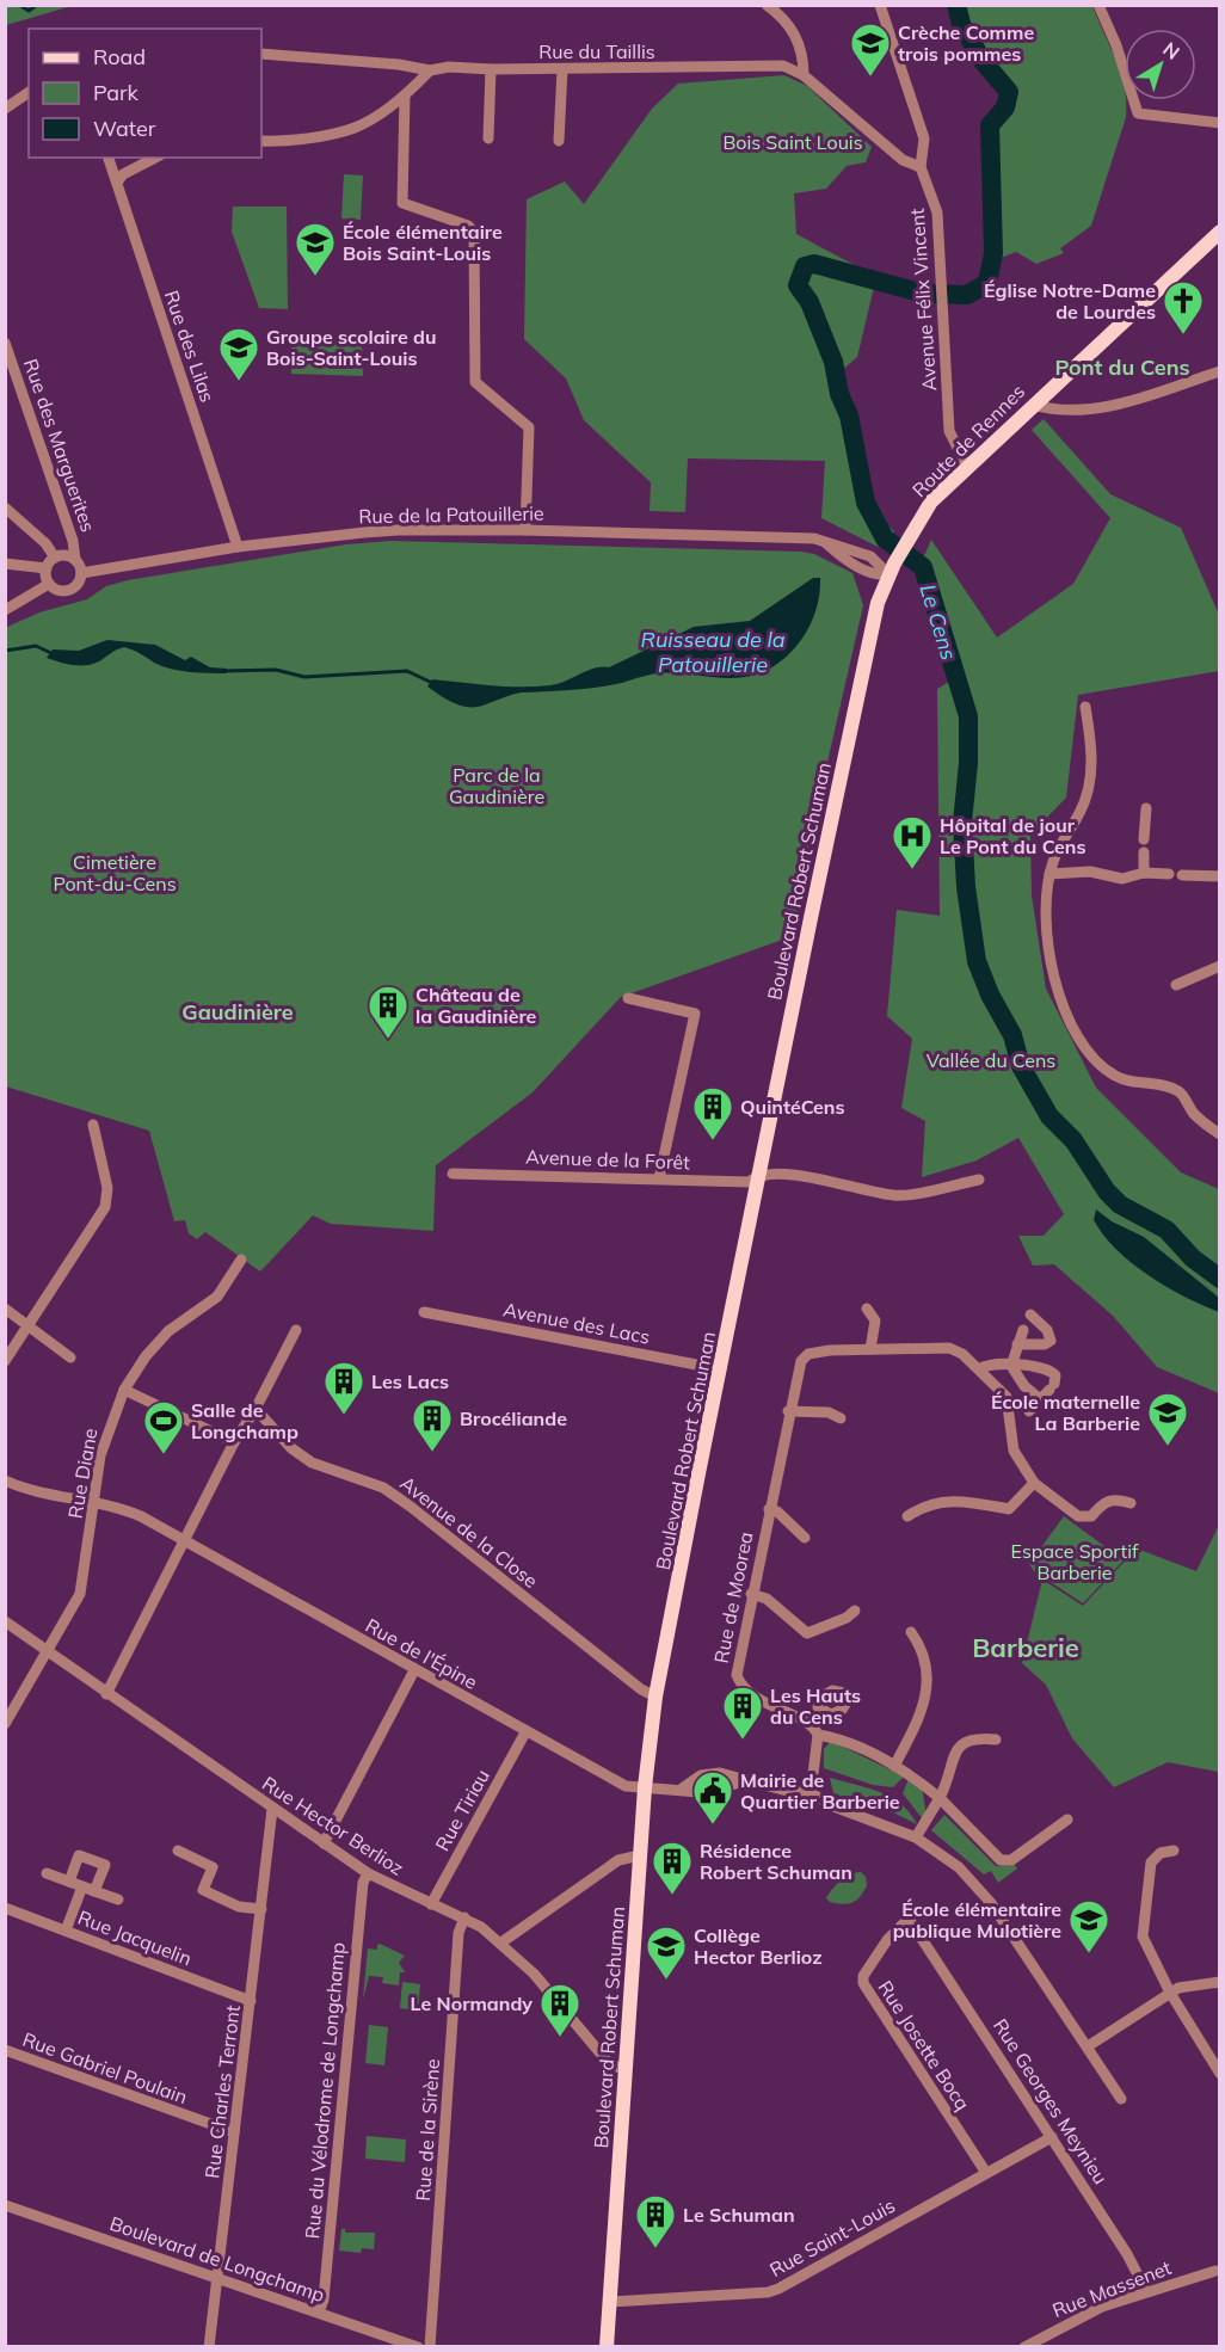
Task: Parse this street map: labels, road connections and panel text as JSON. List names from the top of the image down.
{
  "streets": {
    "main road": ["Route de Rennes", "Boulevard Robert Schuman"],
    "street": [
      "Rue du Taillis",
      "Avenue Félix Vincent",
      "Rue des Lilas",
      "Rue des Marguerites",
      "Rue de la Patouillerie",
      "Avenue de la Forêt",
      "Avenue des Lacs",
      "Rue Diane",
      "Avenue de la Close",
      "Rue de Moorea",
      "Rue de l'Épine",
      "Rue Tiriau",
      "Rue Hector Berlioz",
      "Rue Jacquelin",
      "Rue Josette Bocq",
      "Rue Gabriel Poulain",
      "Rue du Vélodrome de Longchamp",
      "Rue Charles Terront",
      "Rue Georges Meynieu",
      "Rue de la Sirène",
      "Rue Saint-Louis",
      "Boulevard de Longchamp",
      "Rue Massenet"
    ]
  },
  "crossings": [
    ["Rue du Taillis", "Avenue Félix Vincent"],
    ["Avenue Félix Vincent", "Route de Rennes"],
    ["Rue des Lilas", "Rue de la Patouillerie"],
    ["Route de Rennes", "Rue de la Patouillerie"],
    ["Route de Rennes", "Boulevard Robert Schuman"],
    ["Rue des Marguerites", "Rue de la Patouillerie"],
    ["Rue de la Patouillerie", "Boulevard Robert Schuman"],
    ["Boulevard Robert Schuman", "Avenue de la Forêt"],
    ["Boulevard Robert Schuman", "Avenue des Lacs"],
    ["Boulevard Robert Schuman", "Avenue de la Close"],
    ["Boulevard Robert Schuman", "Rue de l'Épine"],
    ["Boulevard Robert Schuman", "Rue Hector Berlioz"],
    ["Boulevard Robert Schuman", "Rue Saint-Louis"],
    ["Rue Diane", "Rue de l'Épine"],
    ["Rue Diane", "Rue Hector Berlioz"],
    ["Rue de l'Épine", "Rue Tiriau"],
    ["Rue Tiriau", "Rue Hector Berlioz"],
    ["Rue Hector Berlioz", "Rue du Vélodrome de Longchamp"],
    ["Rue Hector Berlioz", "Rue Charles Terront"],
    ["Rue Hector Berlioz", "Rue de la Sirène"],
    ["Rue Jacquelin", "Rue Charles Terront"],
    ["Rue Josette Bocq", "Rue Georges Meynieu"],
    ["Rue Josette Bocq", "Rue Saint-Louis"],
    ["Rue Gabriel Poulain", "Rue Charles Terront"],
    ["Rue du Vélodrome de Longchamp", "Boulevard de Longchamp"],
    ["Rue Charles Terront", "Boulevard de Longchamp"],
    ["Rue Georges Meynieu", "Rue Saint-Louis"],
    ["Rue Georges Meynieu", "Rue Massenet"]
  ],
  "districts": ["Pont du Cens", "Gaudinière", "Barberie"],
  "water": ["Le Cens", "Ruisseau de la Patouillerie"],
  "parks": [
    "Bois Saint Louis",
    "Parc de la Gaudinière",
    "Cimetière Pont-du-Cens",
    "Vallée du Cens",
    "Espace Sportif Barberie"
  ],
  "places": {
    "school or university": [
      "Crèche Comme trois pommes",
      "École élémentaire Bois Saint-Louis",
      "Groupe scolaire du Bois-Saint-Louis",
      "École maternelle La Barberie",
      "École élémentaire publique Mulotière",
      "Collège Hector Berlioz"
    ],
    "church": ["Église Notre-Dame de Lourdes"],
    "hospital": ["Hôpital de jour Le Pont du Cens"],
    "building": [
      "Château de la Gaudinière",
      "QuintéCens",
      "Les Lacs",
      "Brocéliande",
      "Les Hauts du Cens",
      "Résidence Robert Schuman",
      "Le Normandy",
      "Le Schuman"
    ],
    "sports": ["Salle de Longchamp"],
    "public building": ["Mairie de Quartier Barberie"]
  },
  "legend": ["Road", "Park", "Water"],
  "north": "top right"
}
